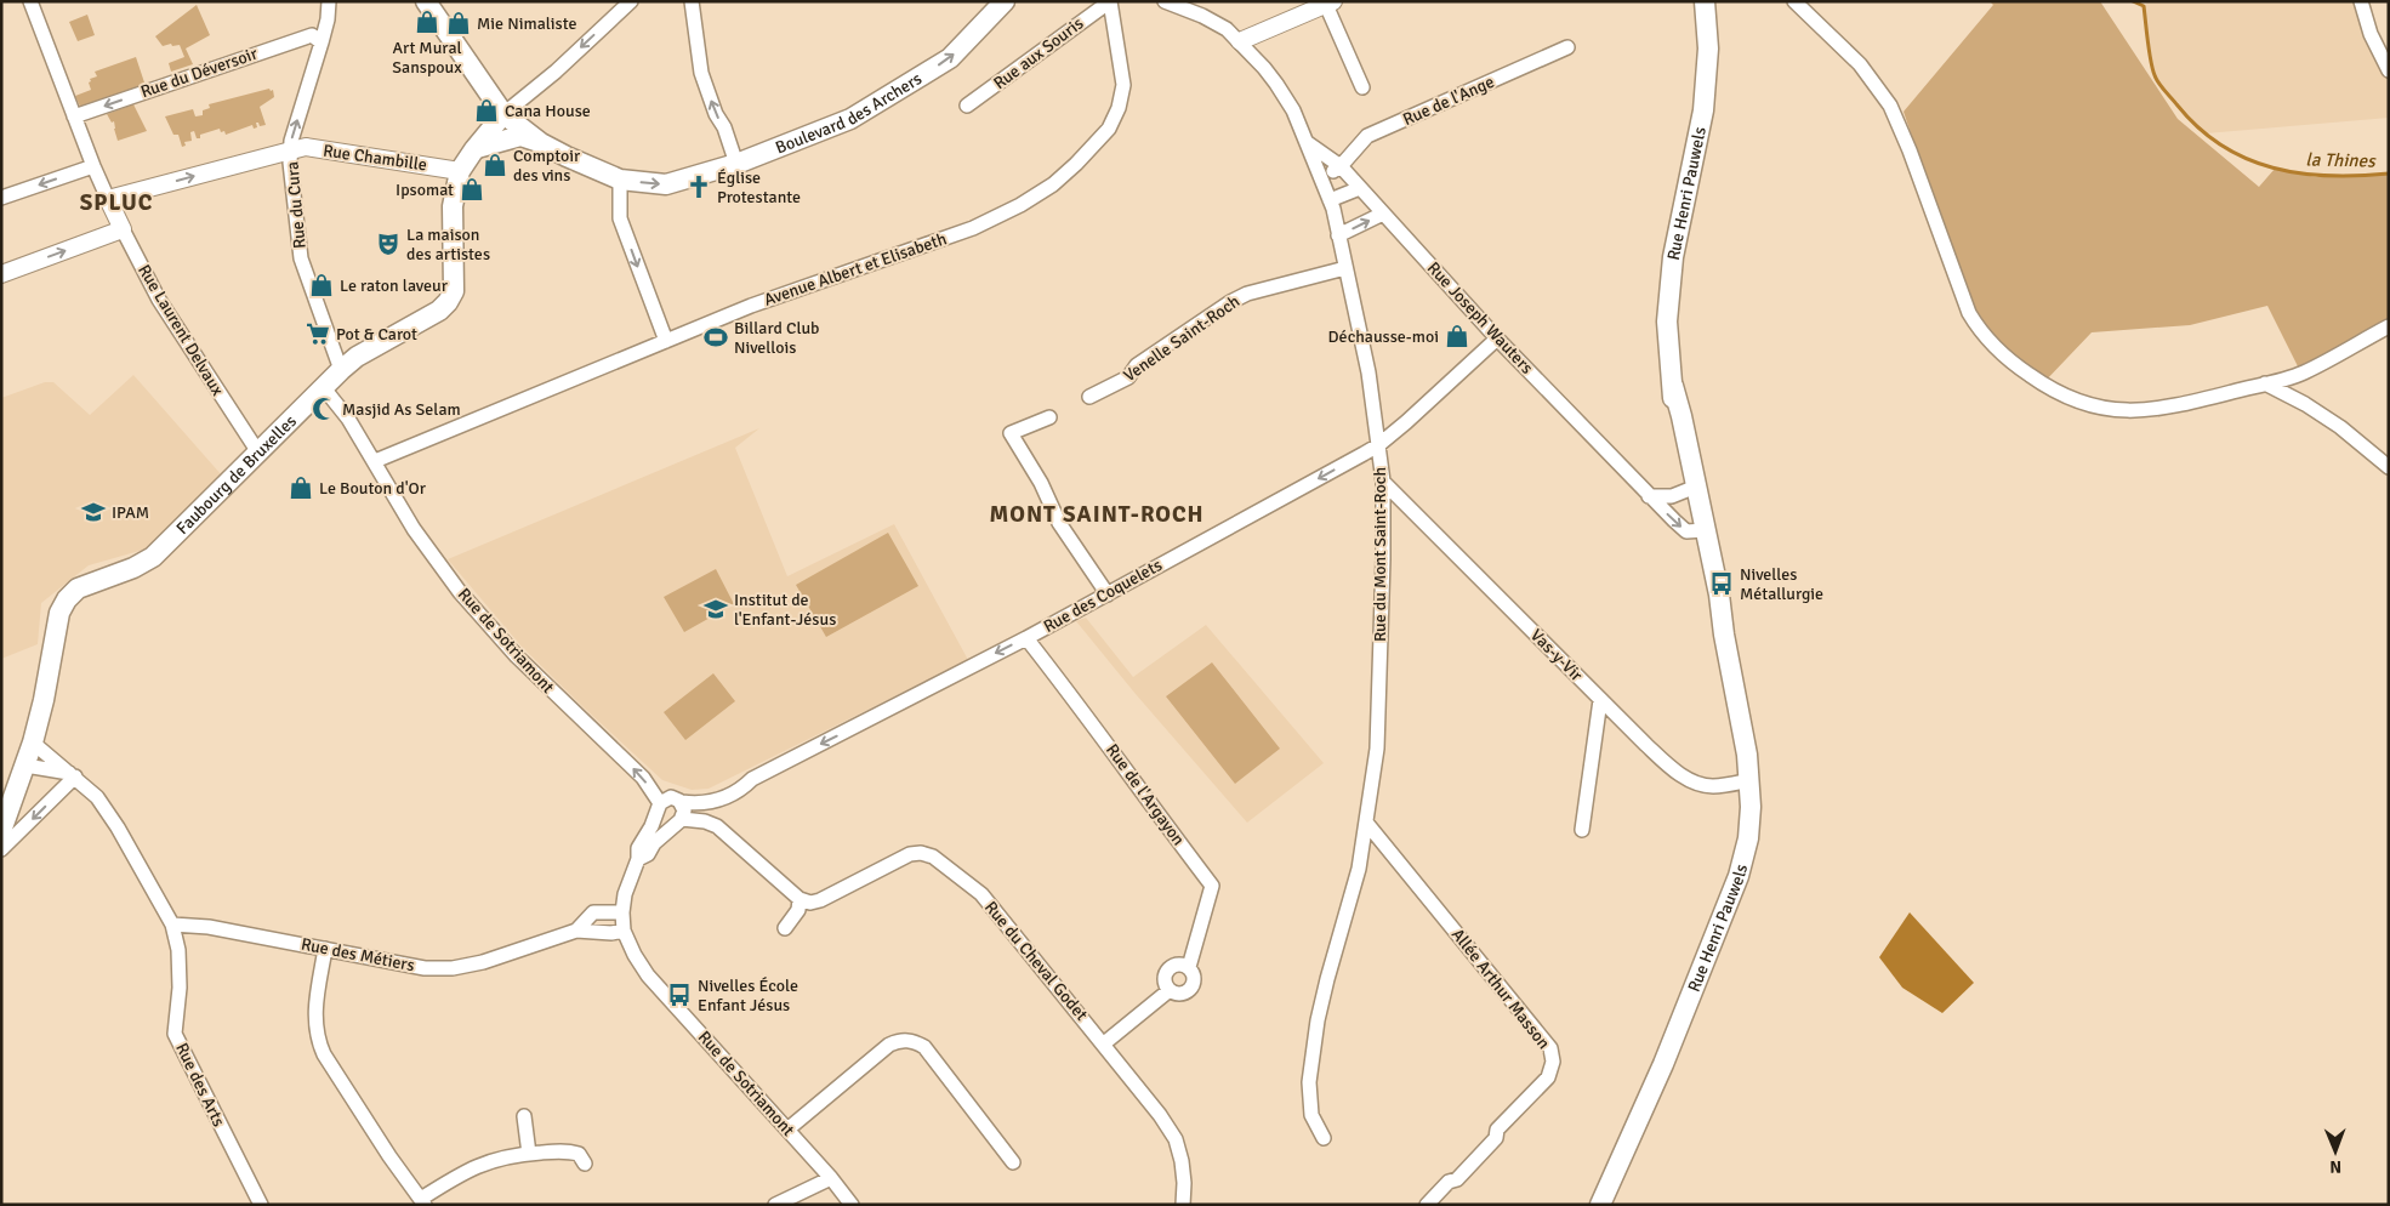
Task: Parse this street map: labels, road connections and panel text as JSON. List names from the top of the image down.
{
  "streets": {
    "main road": ["Boulevard des Archers", "Rue Henri Pauwels", "Faubourg de Bruxelles"],
    "street": [
      "Rue aux Souris",
      "Rue du Déversoir",
      "Rue de l'Ange",
      "Rue Chambille",
      "Rue du Cura",
      "Avenue Albert et Elisabeth",
      "Rue Joseph Wauters",
      "Rue Laurent Delvaux",
      "Venelle Saint-Roch",
      "Rue du Mont Saint-Roch",
      "Rue des Coquelets",
      "Rue de Sotriamont",
      "Vas-y-Vir",
      "Rue de l'Argayon",
      "Rue des Métiers",
      "Rue du Cheval Godet",
      "Allée Arthur Masson",
      "Rue des Arts"
    ]
  },
  "crossings": [
    ["Rue aux Souris", "Avenue Albert et Elisabeth"],
    ["Rue du Déversoir", "Rue du Cura"],
    ["Rue du Déversoir", "Rue Laurent Delvaux"],
    ["Rue de l'Ange", "Rue Joseph Wauters"],
    ["Rue de l'Ange", "Rue du Mont Saint-Roch"],
    ["Boulevard des Archers", "Faubourg de Bruxelles"],
    ["Rue Chambille", "Rue du Cura"],
    ["Rue Chambille", "Rue Laurent Delvaux"],
    ["Rue Chambille", "Faubourg de Bruxelles"],
    ["Rue Henri Pauwels", "Rue Joseph Wauters"],
    ["Rue Henri Pauwels", "Vas-y-Vir"],
    ["Rue du Cura", "Faubourg de Bruxelles"],
    ["Avenue Albert et Elisabeth", "Rue de Sotriamont"],
    ["Rue Joseph Wauters", "Rue du Mont Saint-Roch"],
    ["Rue Joseph Wauters", "Rue des Coquelets"],
    ["Rue Laurent Delvaux", "Faubourg de Bruxelles"],
    ["Venelle Saint-Roch", "Rue du Mont Saint-Roch"],
    ["Faubourg de Bruxelles", "Rue des Arts"],
    ["Rue du Mont Saint-Roch", "Rue des Coquelets"],
    ["Rue du Mont Saint-Roch", "Vas-y-Vir"],
    ["Rue du Mont Saint-Roch", "Allée Arthur Masson"],
    ["Rue des Coquelets", "Rue de Sotriamont"],
    ["Rue des Coquelets", "Rue de l'Argayon"],
    ["Rue des Métiers", "Rue des Arts"]
  ],
  "one_way": [
    "Rue du Déversoir",
    "Boulevard des Archers",
    "Rue Chambille",
    "Rue des Coquelets",
    "Rue de Sotriamont"
  ],
  "districts": ["SPLUC", "MONT SAINT-ROCH"],
  "water": ["la Thines"],
  "places": {
    "shop": [
      "Art Mural Sanspoux",
      "Mie Nimaliste",
      "Cana House",
      "Comptoir des vins",
      "Ipsomat",
      "Le raton laveur",
      "Déchausse-moi",
      "Le Bouton d'Or"
    ],
    "church": ["Église Protestante"],
    "theatre": ["La maison des artistes"],
    "supermarket": ["Pot & Carot"],
    "sports": ["Billard Club Nivellois"],
    "mosque": ["Masjid As Selam"],
    "school or university": ["IPAM", "Institut de l'Enfant-Jésus"],
    "bus stop": ["Nivelles Métallurgie", "Nivelles École Enfant Jésus"]
  },
  "north": "bottom"
}
